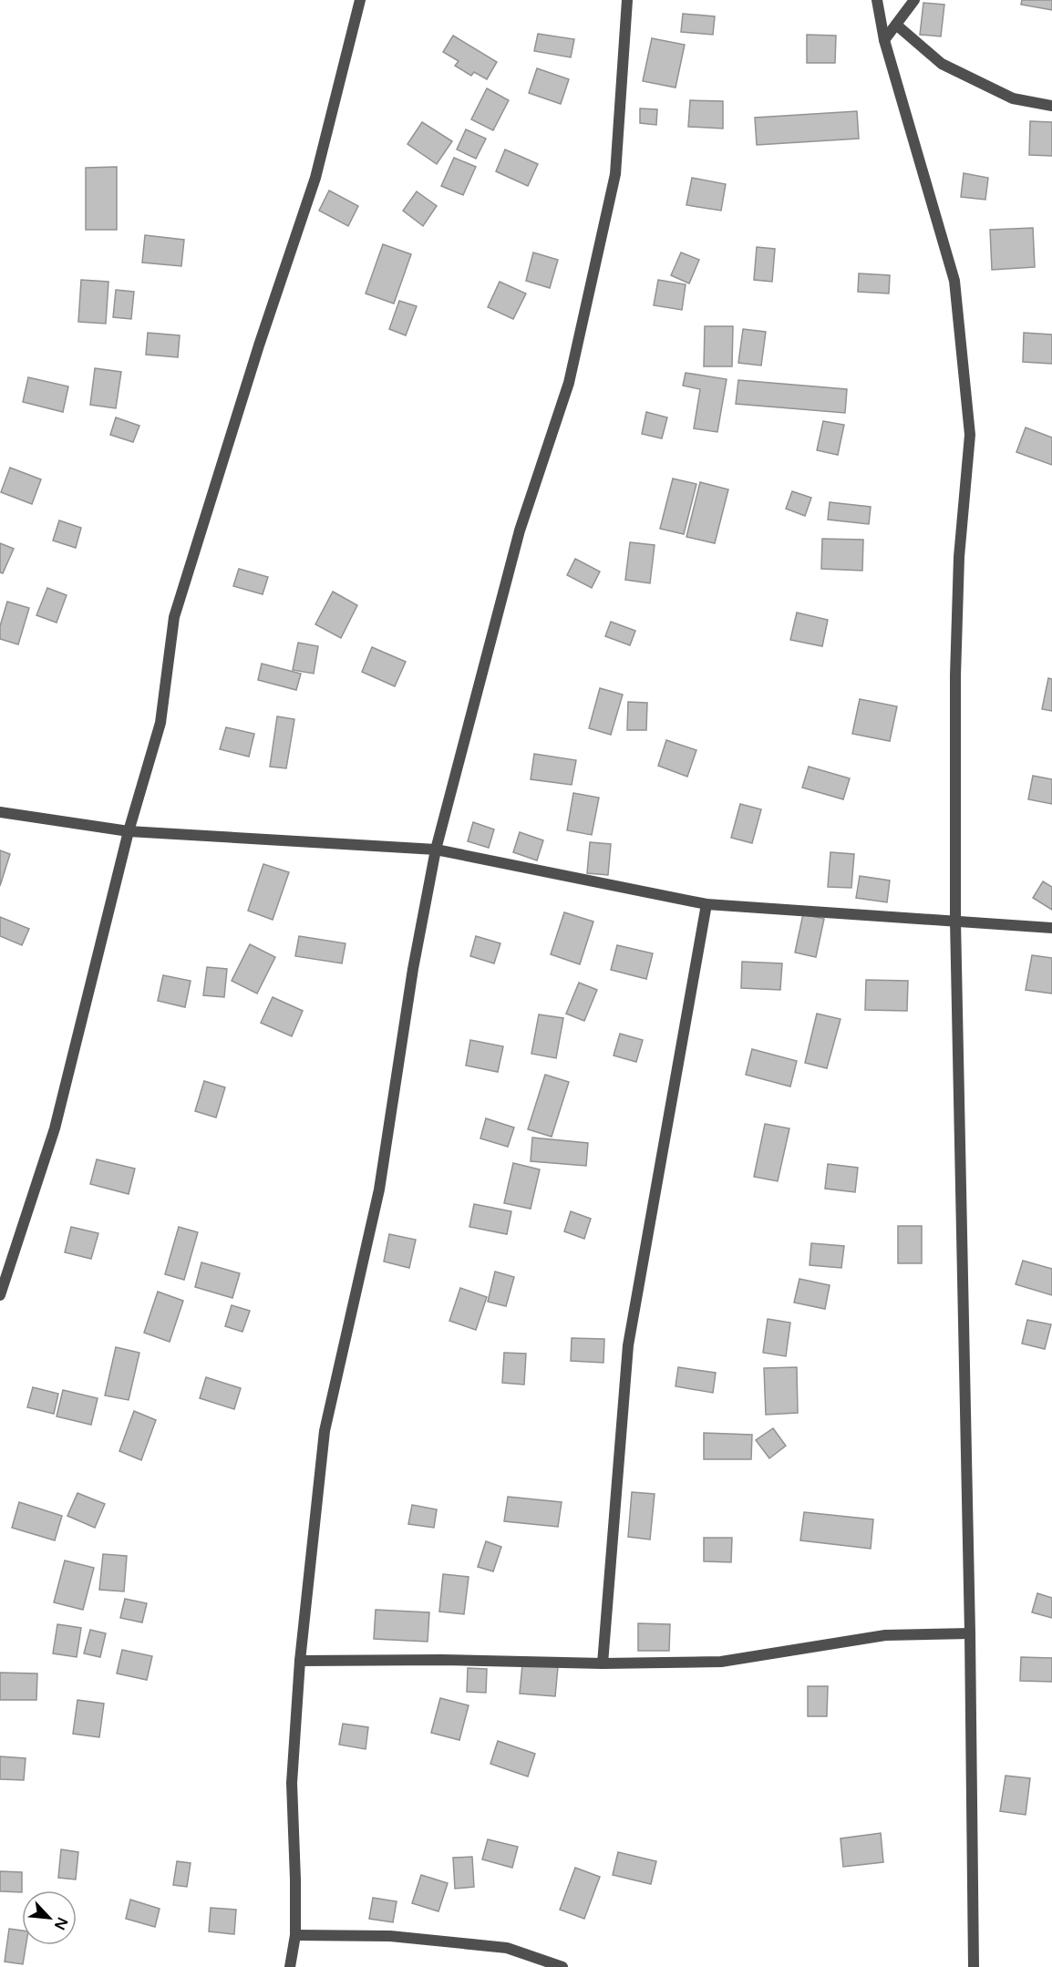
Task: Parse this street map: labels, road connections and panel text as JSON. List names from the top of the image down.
{
  "north": "bottom right"
}
